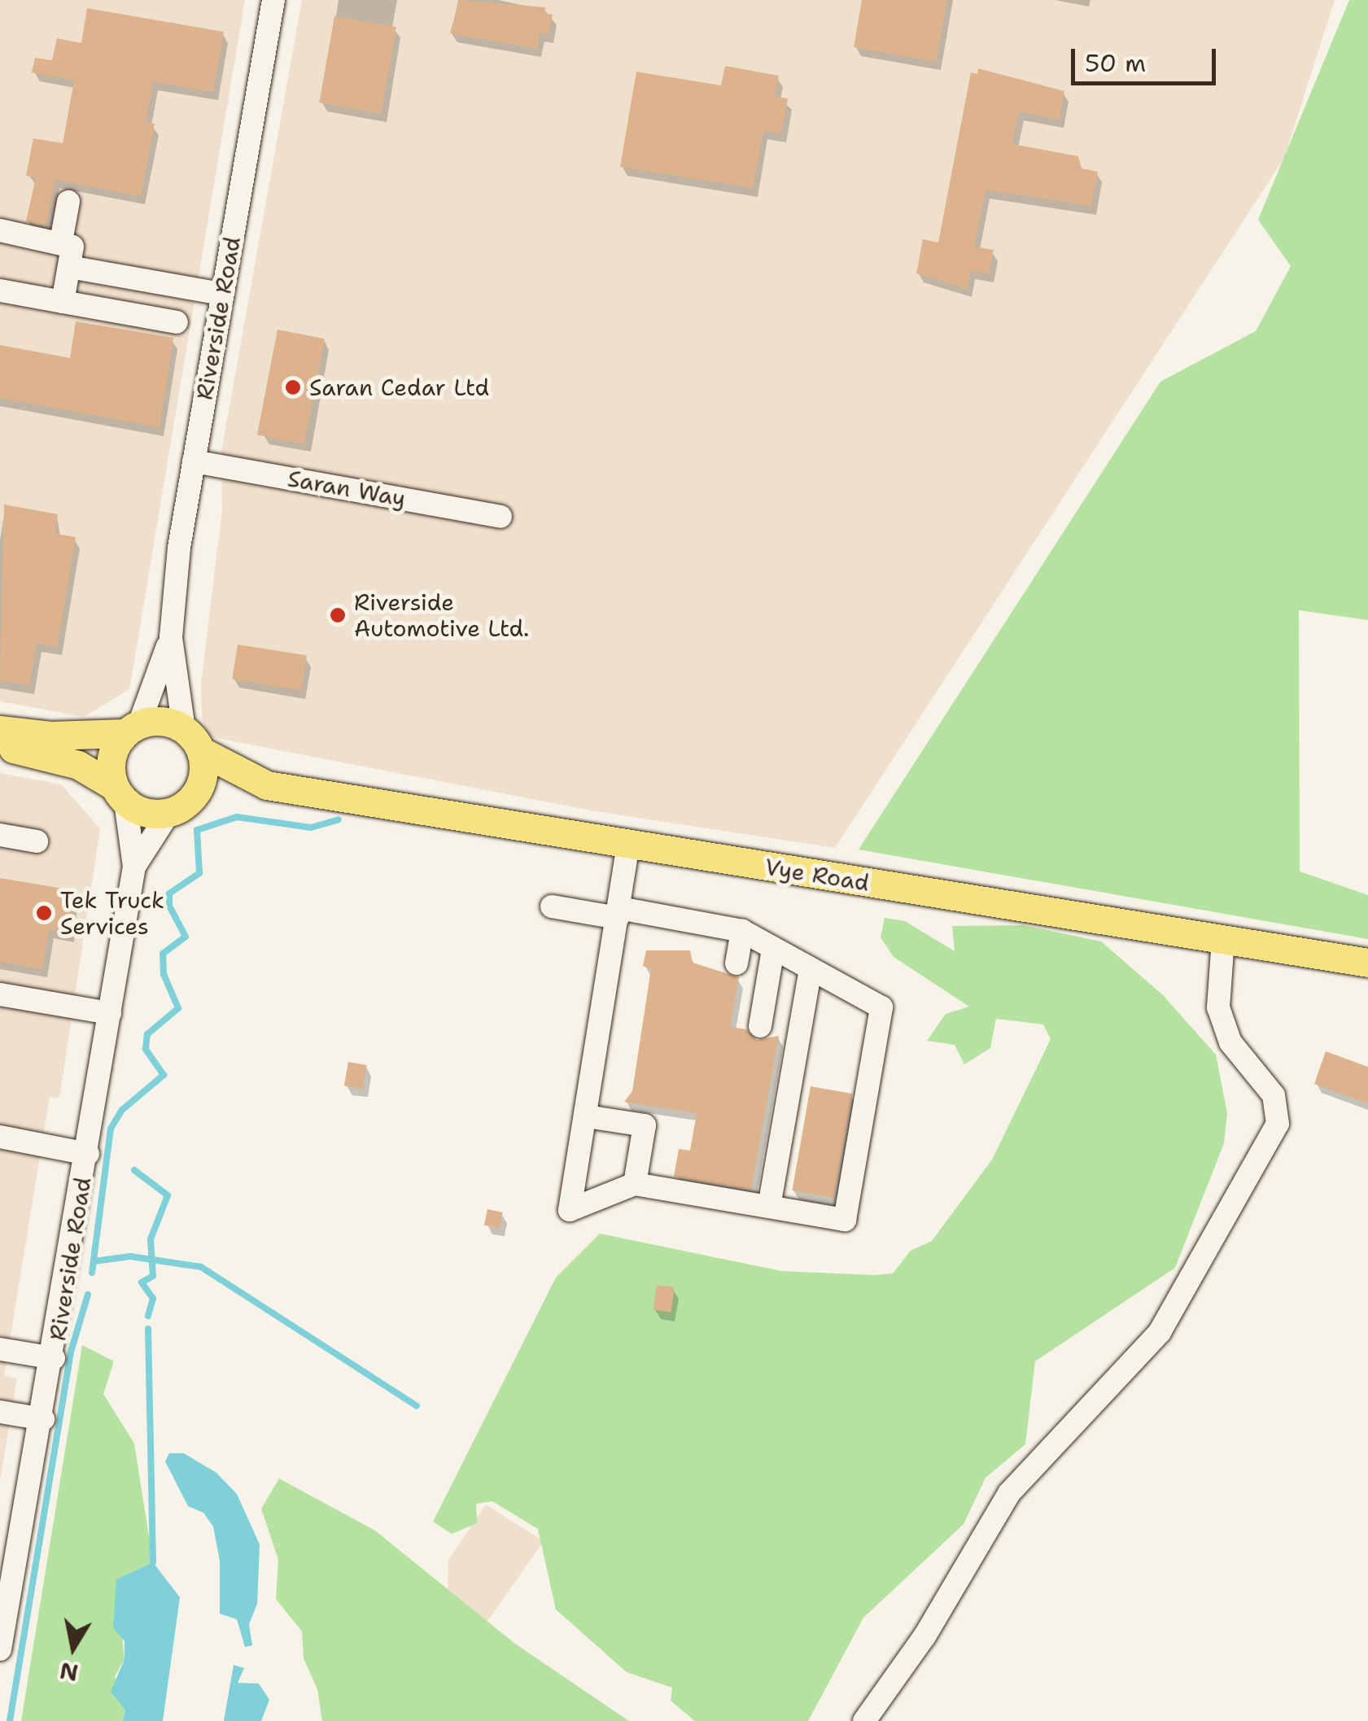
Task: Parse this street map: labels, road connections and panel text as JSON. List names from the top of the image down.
{
  "streets": {
    "main road": ["Vye Road"],
    "street": ["Riverside Road", "Saran Way"]
  },
  "crossings": [
    ["Riverside Road", "Saran Way"],
    ["Riverside Road", "Vye Road"]
  ],
  "places": ["Saran Cedar Ltd", "Riverside Automotive Ltd.", "Tek Truck Services"],
  "scale_bar": "50 m",
  "north": "bottom"
}
